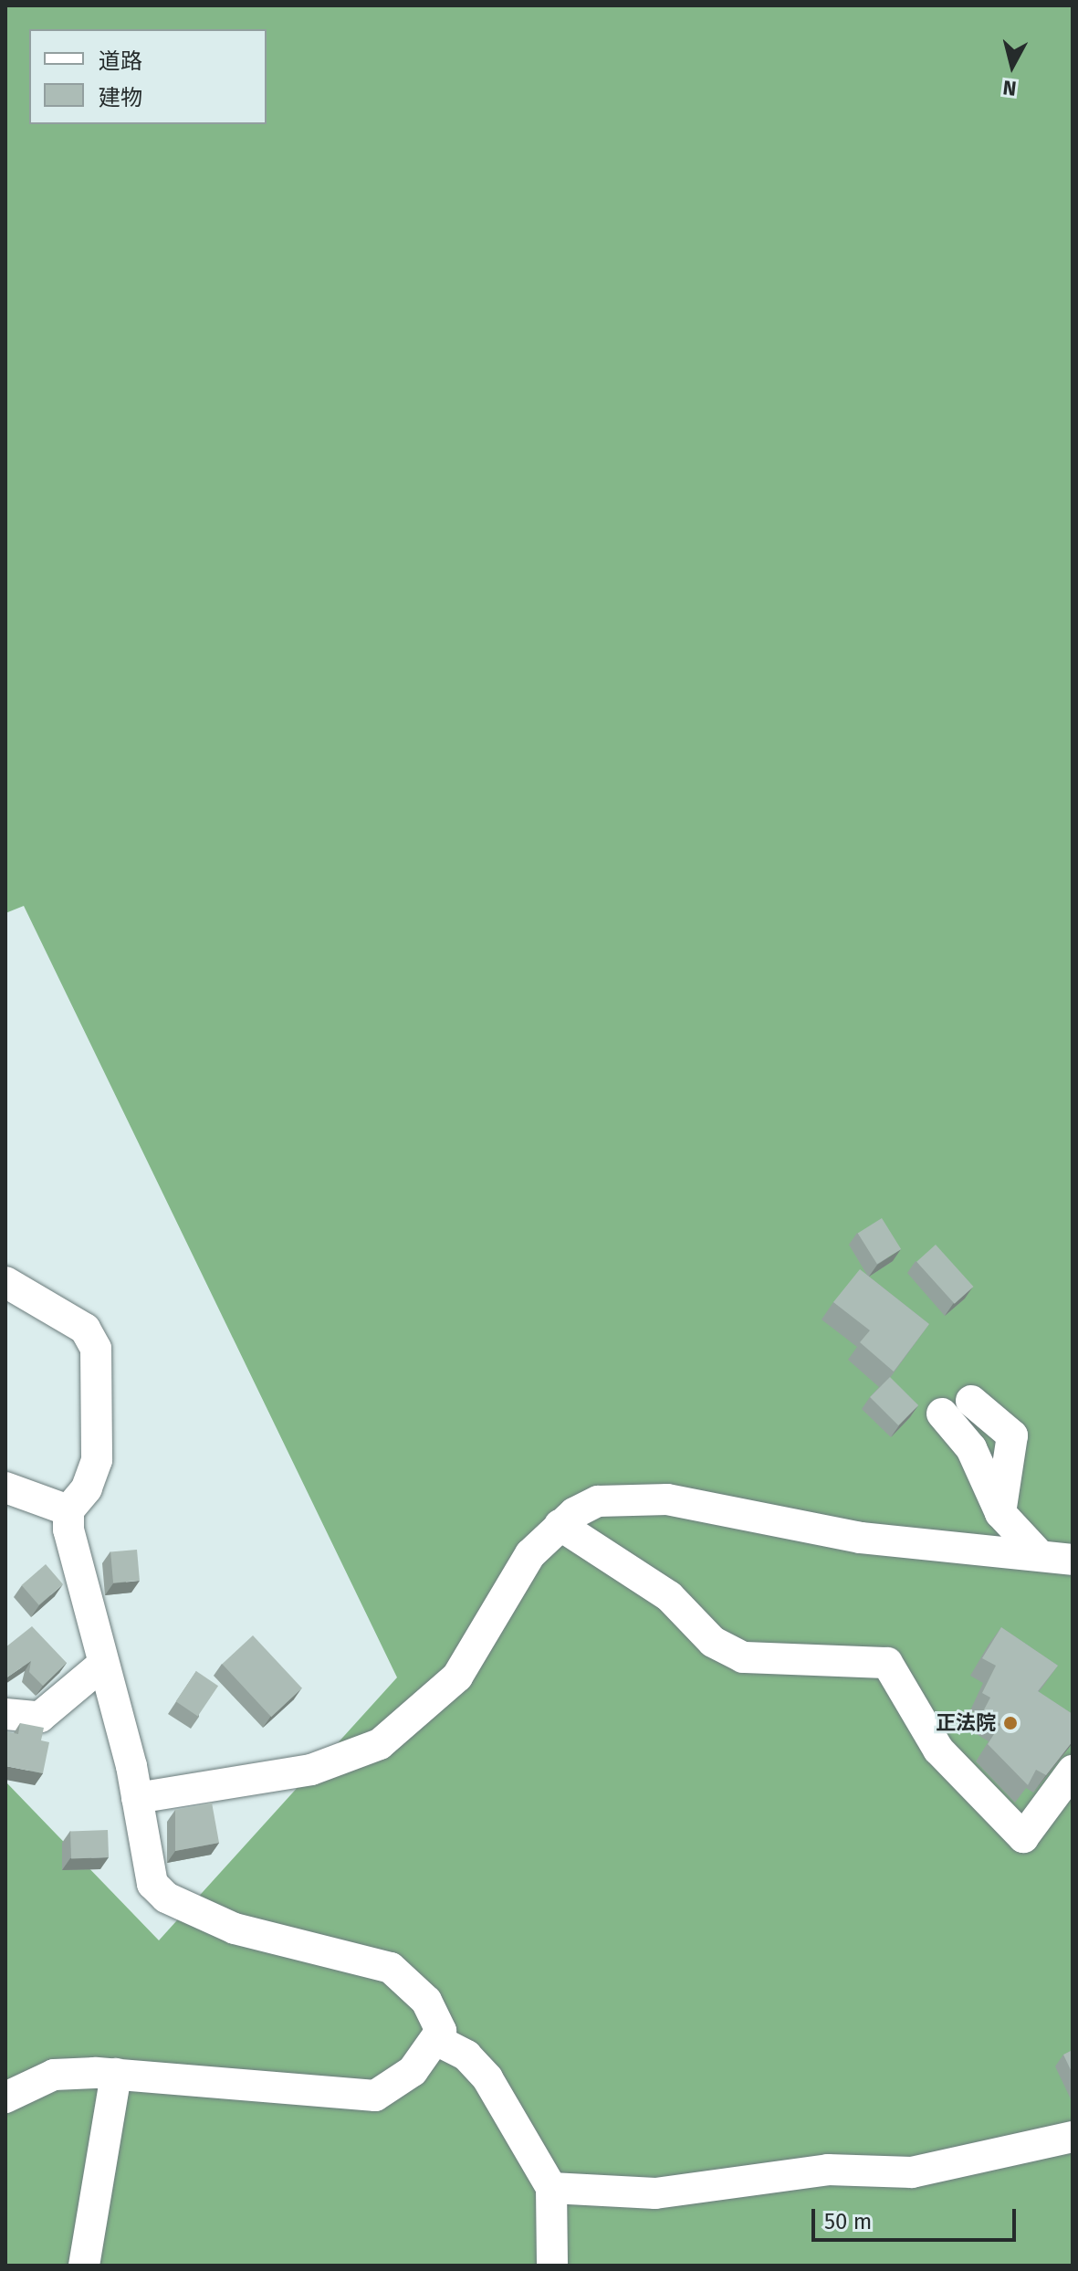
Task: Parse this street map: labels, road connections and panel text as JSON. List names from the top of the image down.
{
  "places": ["正法院"],
  "legend": ["道路", "建物"],
  "scale_bar": "50 m",
  "north": "bottom"
}
